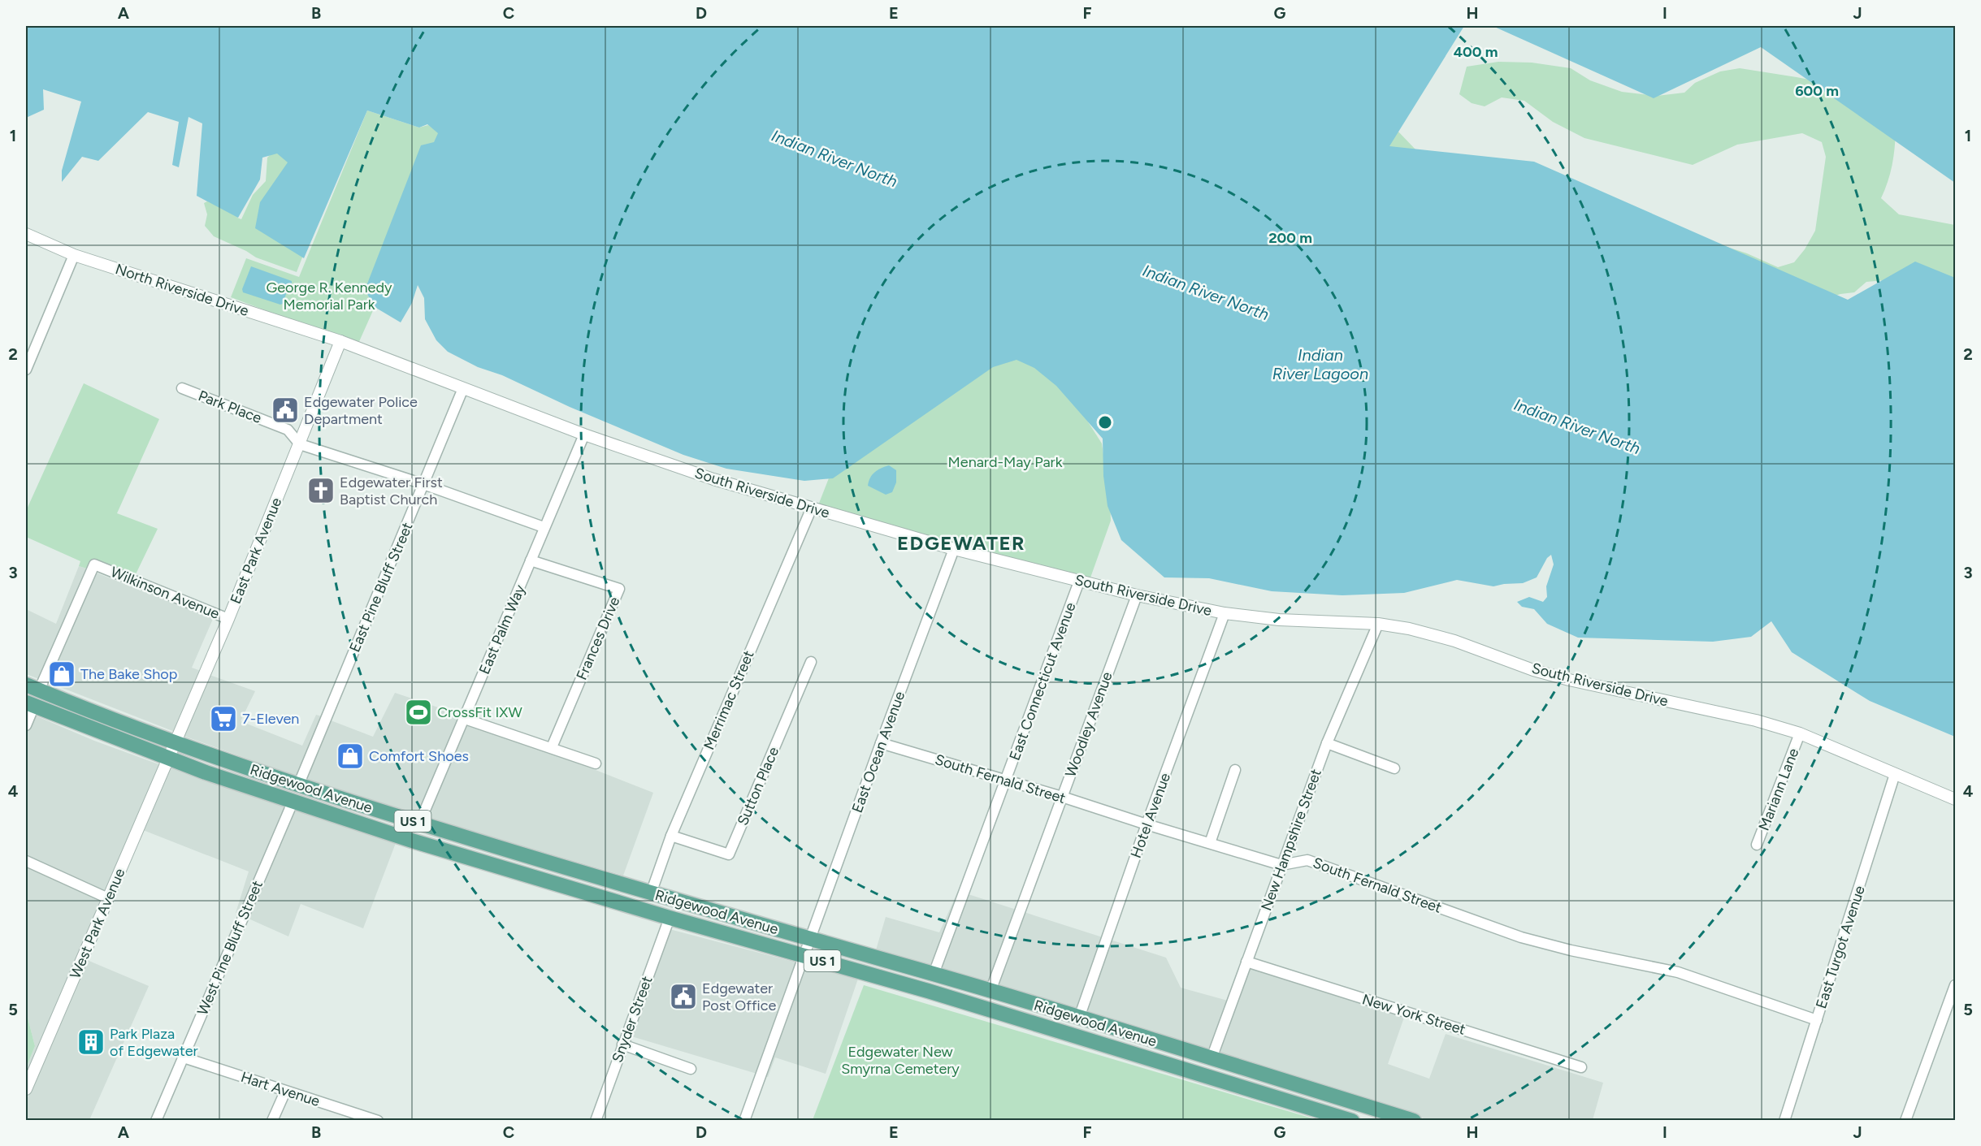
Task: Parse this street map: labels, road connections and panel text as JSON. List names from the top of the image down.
{
  "streets": {
    "main road": ["Ridgewood Avenue", "US 1"],
    "street": [
      "North Riverside Drive",
      "Park Place",
      "South Riverside Drive",
      "East Park Avenue",
      "East Pine Bluff Street",
      "Wilkinson Avenue",
      "East Palm Way",
      "Frances Drive",
      "East Connecticut Avenue",
      "Merrimac Street",
      "Woodley Avenue",
      "East Ocean Avenue",
      "South Fernald Street",
      "Sutton Place",
      "Mariann Lane",
      "Hotel Avenue",
      "New Hampshire Street",
      "West Park Avenue",
      "East Turgot Avenue",
      "West Pine Bluff Street",
      "New York Street",
      "Snyder Street",
      "Hart Avenue"
    ]
  },
  "crossings": [
    ["North Riverside Drive", "South Riverside Drive"],
    ["North Riverside Drive", "East Park Avenue"],
    ["Park Place", "East Park Avenue"],
    ["South Riverside Drive", "East Park Avenue"],
    ["South Riverside Drive", "East Pine Bluff Street"],
    ["South Riverside Drive", "East Palm Way"],
    ["South Riverside Drive", "East Connecticut Avenue"],
    ["South Riverside Drive", "Merrimac Street"],
    ["South Riverside Drive", "Woodley Avenue"],
    ["South Riverside Drive", "East Ocean Avenue"],
    ["South Riverside Drive", "Mariann Lane"],
    ["South Riverside Drive", "Hotel Avenue"],
    ["South Riverside Drive", "New Hampshire Street"],
    ["South Riverside Drive", "East Turgot Avenue"],
    ["East Park Avenue", "Wilkinson Avenue"],
    ["East Park Avenue", "Ridgewood Avenue"],
    ["East Park Avenue", "West Park Avenue"],
    ["East Pine Bluff Street", "Ridgewood Avenue"],
    ["Wilkinson Avenue", "Ridgewood Avenue"],
    ["East Palm Way", "Frances Drive"],
    ["East Palm Way", "Ridgewood Avenue"],
    ["East Connecticut Avenue", "South Fernald Street"],
    ["East Connecticut Avenue", "Ridgewood Avenue"],
    ["Merrimac Street", "Sutton Place"],
    ["Merrimac Street", "Ridgewood Avenue"],
    ["Woodley Avenue", "South Fernald Street"],
    ["Woodley Avenue", "Ridgewood Avenue"],
    ["East Ocean Avenue", "South Fernald Street"],
    ["East Ocean Avenue", "Ridgewood Avenue"],
    ["South Fernald Street", "Hotel Avenue"],
    ["South Fernald Street", "New Hampshire Street"],
    ["South Fernald Street", "East Turgot Avenue"],
    ["Ridgewood Avenue", "Hotel Avenue"],
    ["Ridgewood Avenue", "New Hampshire Street"],
    ["Ridgewood Avenue", "West Park Avenue"],
    ["Ridgewood Avenue", "West Pine Bluff Street"],
    ["Ridgewood Avenue", "Snyder Street"],
    ["New Hampshire Street", "New York Street"],
    ["West Pine Bluff Street", "Hart Avenue"]
  ],
  "districts": ["EDGEWATER"],
  "water": ["Indian River North", "Indian River Lagoon"],
  "parks": ["George R. Kennedy Memorial Park", "Menard-May Park", "Edgewater New Smyrna Cemetery"],
  "places": {
    "public building": ["Edgewater Police Department", "Edgewater Post Office"],
    "church": ["Edgewater First Baptist Church"],
    "shop": ["The Bake Shop", "Comfort Shoes"],
    "sports": ["CrossFit IXW"],
    "supermarket": ["7-Eleven"],
    "building": ["Park Plaza of Edgewater"]
  },
  "grid": {
    "columns": [
      "A",
      "B",
      "C",
      "D",
      "E",
      "F",
      "G",
      "H",
      "I",
      "J"
    ],
    "rows": [
      "1",
      "2",
      "3",
      "4",
      "5"
    ]
  },
  "rings": ["400 m", "600 m", "200 m"]
}
